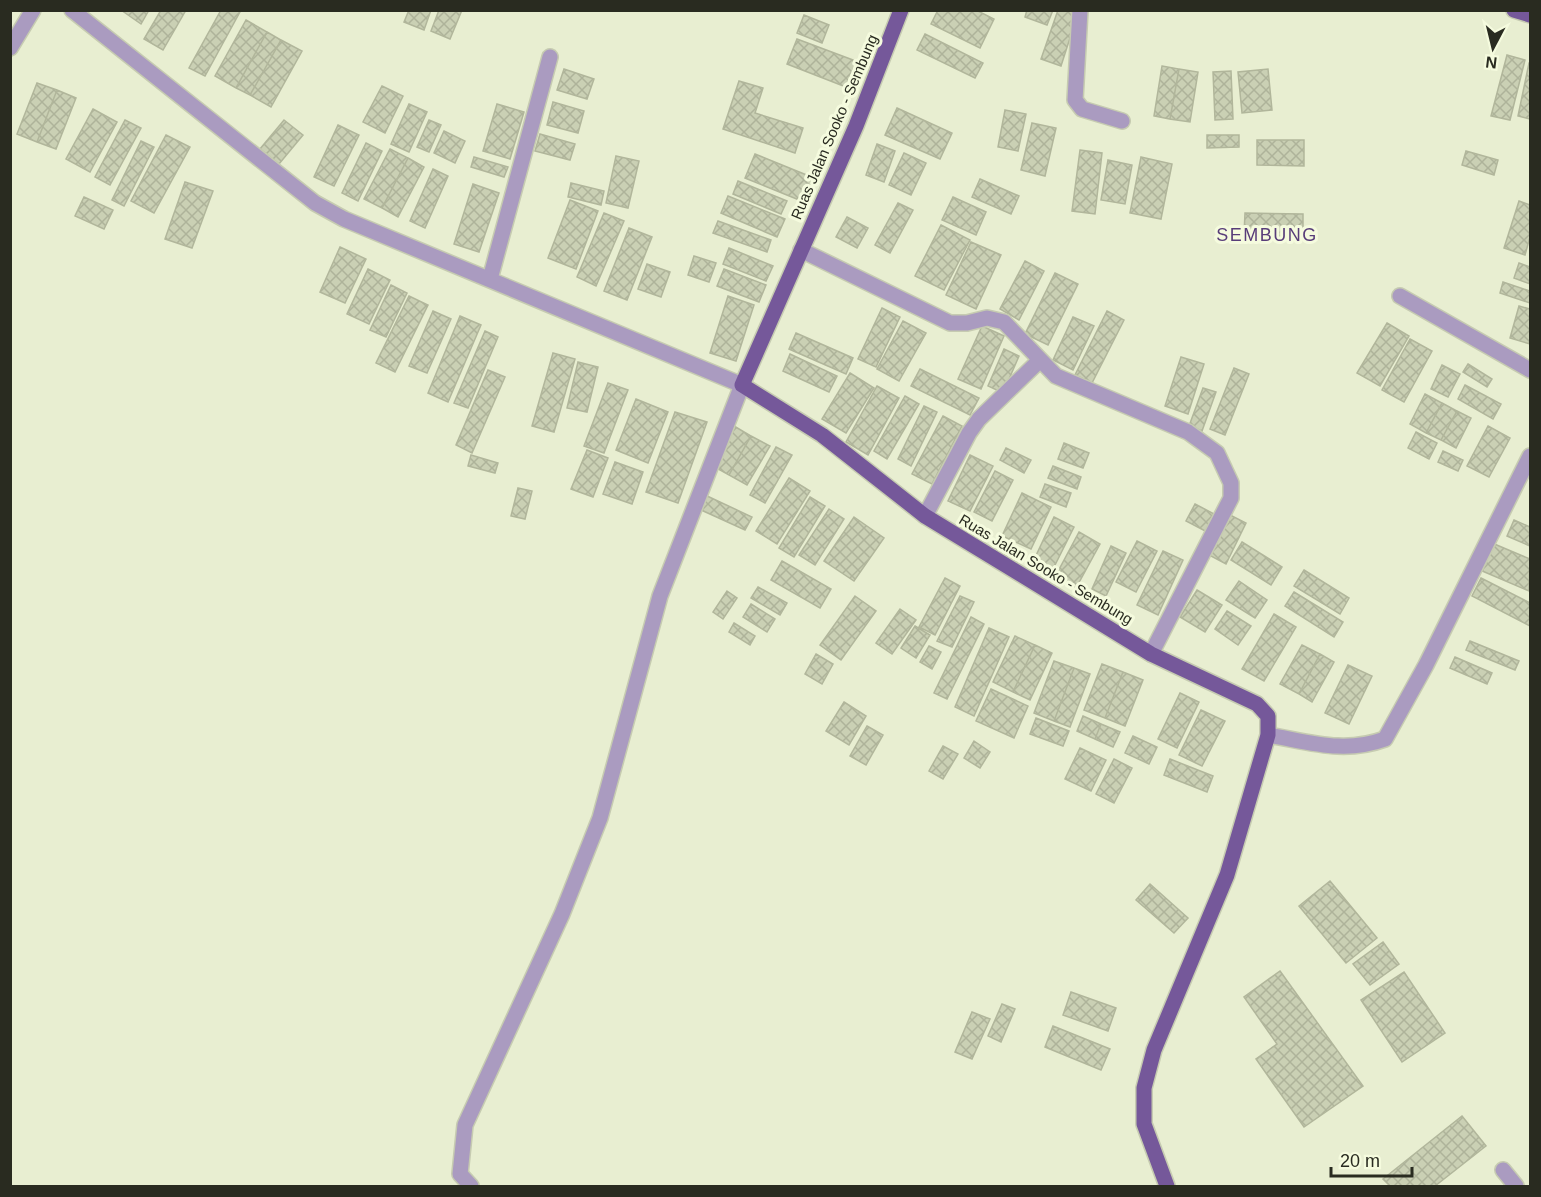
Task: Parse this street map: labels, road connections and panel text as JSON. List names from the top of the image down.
{
  "streets": {
    "main road": ["Ruas Jalan Sooko - Sembung"]
  },
  "districts": ["SEMBUNG"],
  "scale_bar": "20 m",
  "north": "bottom"
}
